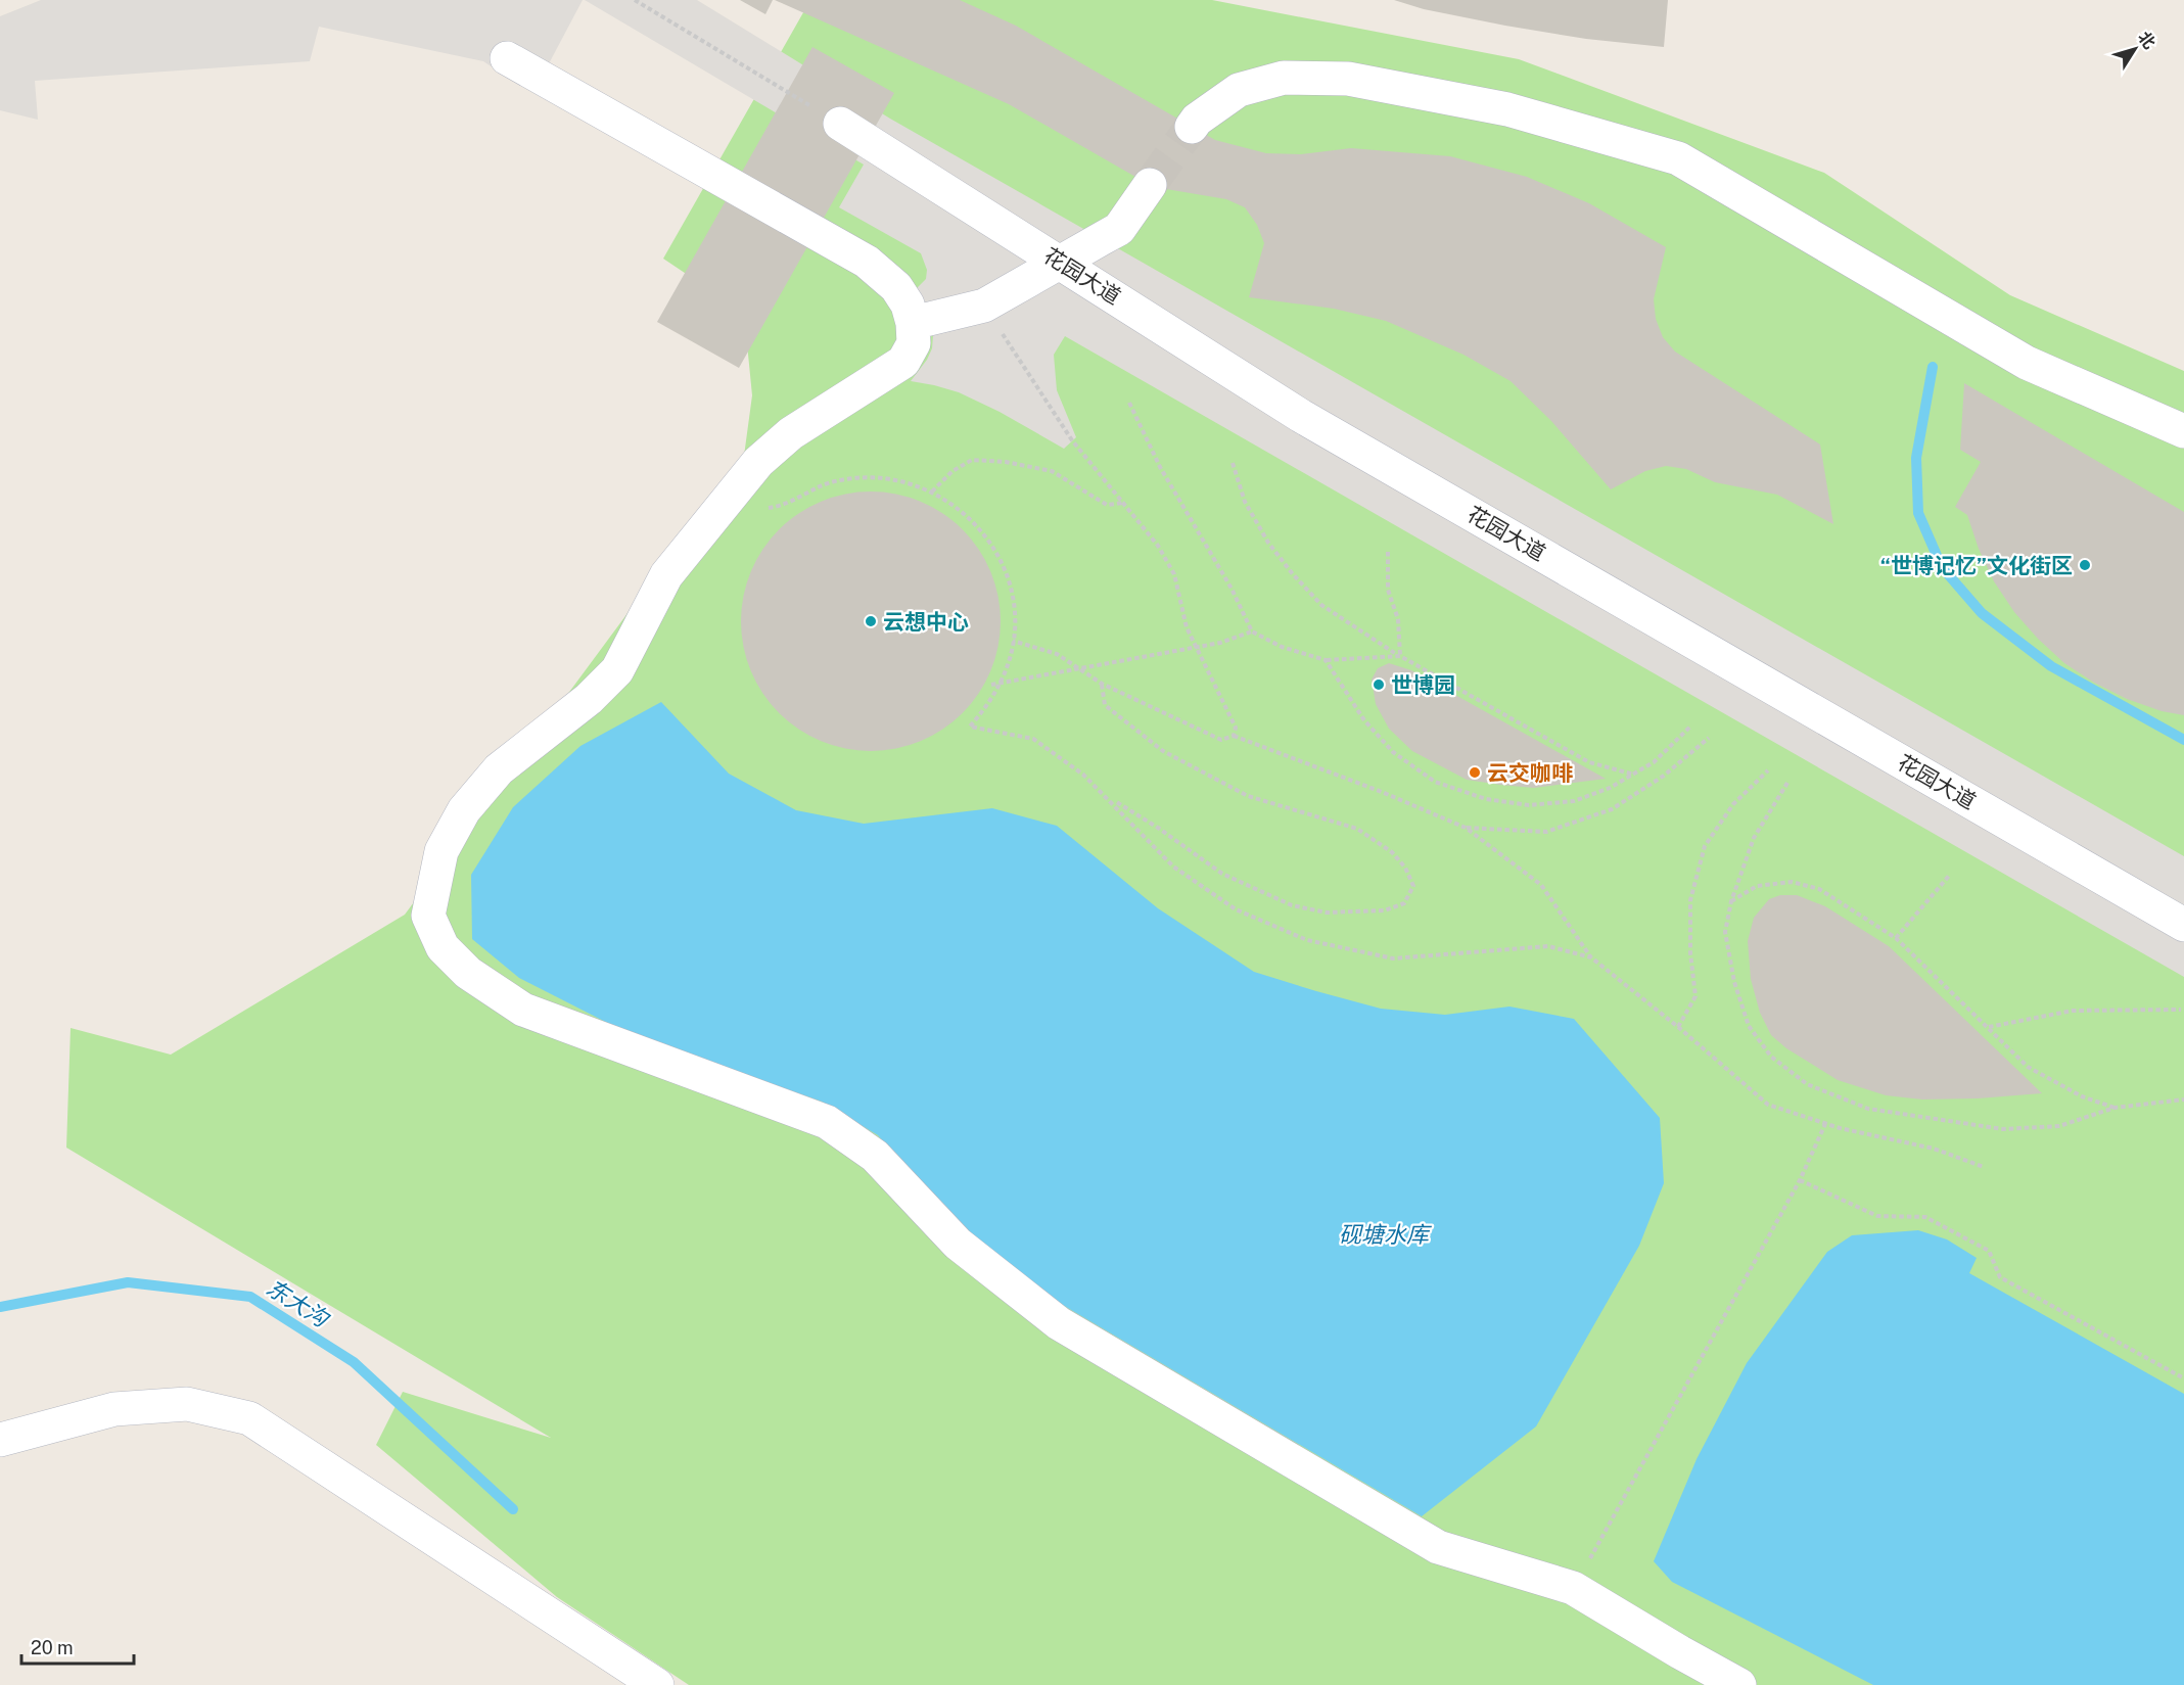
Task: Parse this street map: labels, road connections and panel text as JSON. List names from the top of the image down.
{
  "streets": {
    "street": ["花园大道"]
  },
  "water": ["砚塘水库", "东大沟"],
  "places": [
    "“世博记忆”文化街区",
    "云想中心",
    "世博园",
    "云交咖啡"
  ],
  "scale_bar": "20 m",
  "north": "top right"
}
